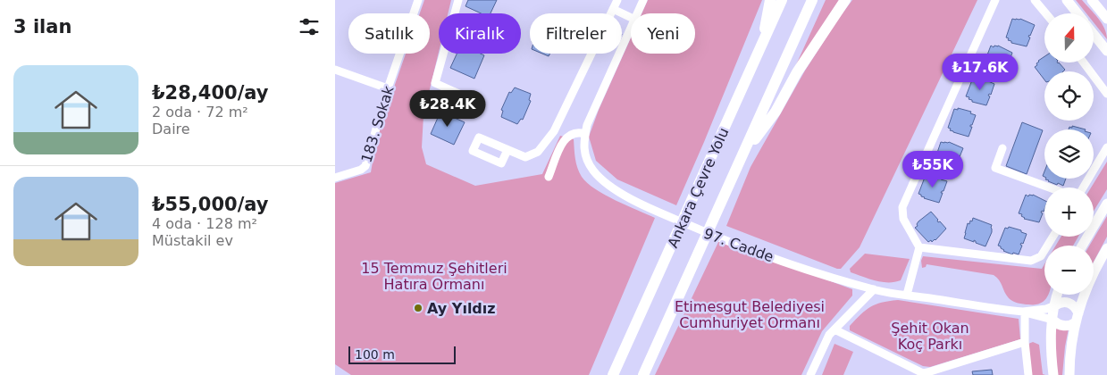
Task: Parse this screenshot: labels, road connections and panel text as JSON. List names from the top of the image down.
{
  "streets": {
    "highway": ["Ankara Çevre Yolu"],
    "street": ["183. Sokak", "97. Cadde"]
  },
  "parks": ["15 Temmuz Şehitleri Hatıra Ormanı", "Etimesgut Belediyesi Cumhuriyet Ormanı", "Şehit Okan Koç Parkı"],
  "places": ["Ay Yıldız"],
  "scale_bar": "100 m",
  "north": "top",
  "page": {
    "heading": "3 ilan",
    "map_buttons": ["+", "−"],
    "chip": [
      "Satılık",
      "Kiralık",
      "Filtreler",
      "Yeni"
    ],
    "list": [
      {
        "name": "₺28,400/ay",
        "note": "2 oda · 72 m² · Daire"
      },
      {
        "name": "₺55,000/ay",
        "note": "4 oda · 128 m² · Müstakil ev"
      }
    ],
    "price": ["₺17.6K", "₺28.4K", "₺55K"],
    "scale": "100 m"
  }
}
